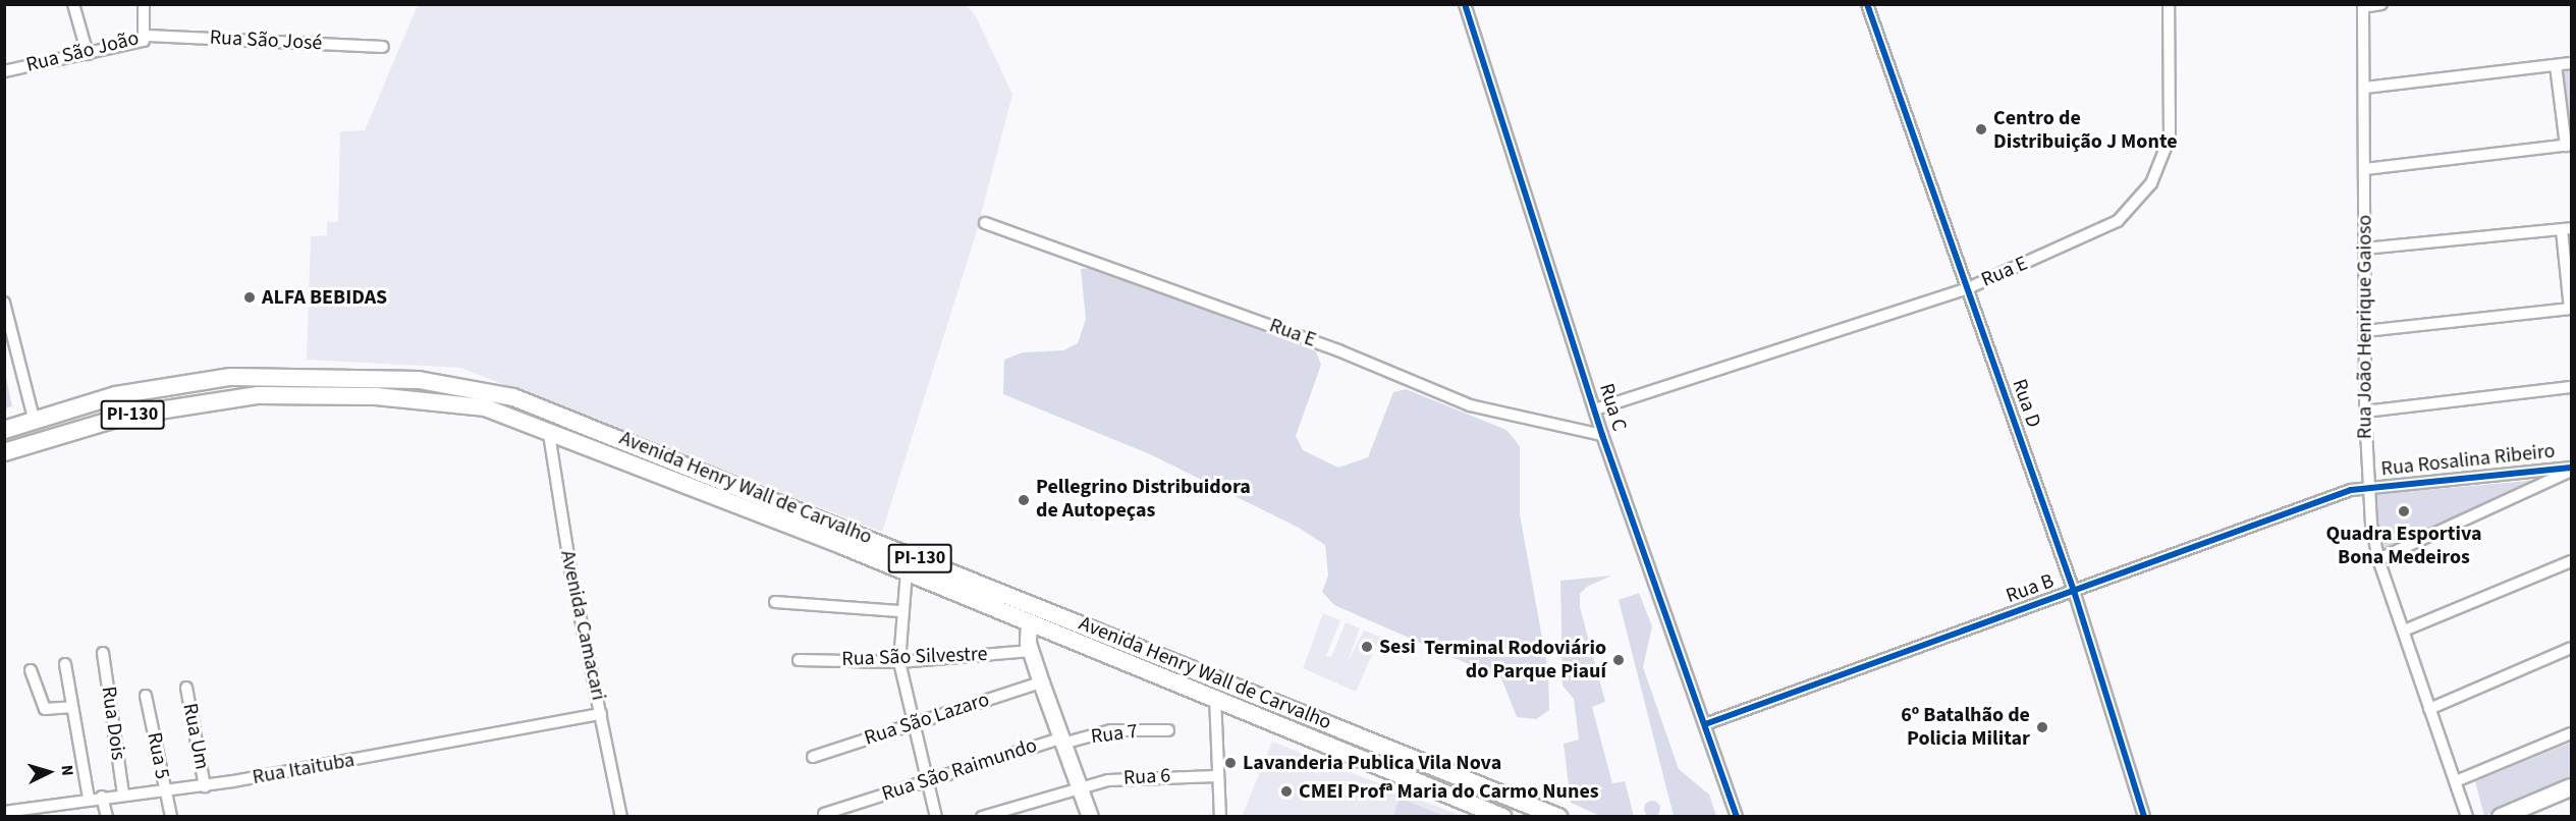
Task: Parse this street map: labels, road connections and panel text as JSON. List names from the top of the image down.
{
  "streets": {
    "main road": ["PI-130", "Avenida Henry Wall de Carvalho"],
    "street": [
      "Rua São José",
      "Rua São João",
      "Rua E",
      "Rua João Henrique Gaioso",
      "Rua D",
      "Rua C",
      "Rua Rosalina Ribeiro",
      "Rua B",
      "Avenida Camacari",
      "Rua São Silvestre",
      "Rua São Lazaro",
      "Rua Dois",
      "Rua 7",
      "Rua Um",
      "Rua 5",
      "Rua Itaituba",
      "Rua São Raimundo",
      "Rua 6"
    ]
  },
  "crossings": [
    ["Rua São José", "Rua São João"],
    ["Rua E", "Rua D"],
    ["Rua E", "Rua C"],
    ["Rua João Henrique Gaioso", "Rua Rosalina Ribeiro"],
    ["Rua João Henrique Gaioso", "Rua B"],
    ["Rua D", "Rua B"],
    ["Rua C", "Rua B"],
    ["Rua Rosalina Ribeiro", "Rua B"],
    ["Avenida Henry Wall de Carvalho", "Avenida Camacari"],
    ["Avenida Camacari", "Rua Itaituba"],
    ["Rua Dois", "Rua Itaituba"],
    ["Rua 7", "Rua São Raimundo"],
    ["Rua Um", "Rua Itaituba"],
    ["Rua 5", "Rua Itaituba"]
  ],
  "places": [
    "Centro de Distribuição J Monte",
    "ALFA BEBIDAS",
    "Pellegrino Distribuidora de Autopeças",
    "Quadra Esportiva Bona Medeiros",
    "Sesi",
    "Terminal Rodoviário do Parque Piauí",
    "6º Batalhão de Policia Militar",
    "Lavanderia Publica Vila Nova",
    "CMEI Profª Maria do Carmo Nunes"
  ],
  "north": "right"
}
